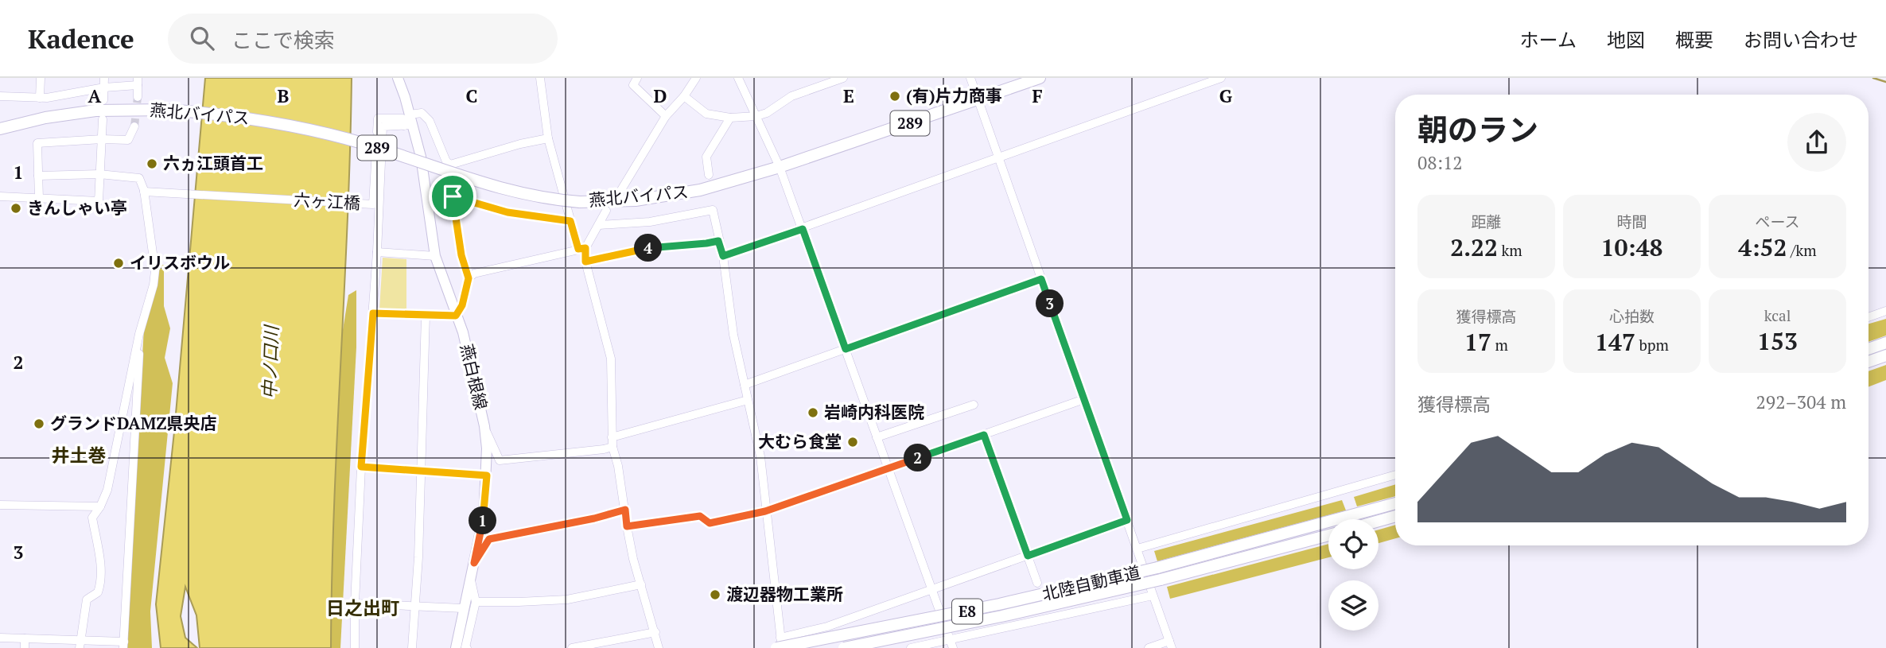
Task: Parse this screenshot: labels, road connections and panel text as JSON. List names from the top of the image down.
{
  "streets": {
    "highway": [
      "燕北バイパス",
      "289",
      "北陸自動車道",
      "E8"
    ],
    "main road": ["燕白根線"],
    "street": ["六ヶ江橋"]
  },
  "crossings": [
    ["六ヶ江橋", "燕白根線"]
  ],
  "districts": ["井土巻", "日之出町"],
  "water": ["中ノ口川"],
  "places": [
    "(有)片力商事",
    "六ヵ江頭首工",
    "きんしゃい亭",
    "イリスボウル",
    "岩崎内科医院",
    "グランドDAMZ県央店",
    "大むら食堂",
    "渡辺器物工業所"
  ],
  "page": {
    "header": "Kadence",
    "search": "ここで検索",
    "nav": [
      "ホーム",
      "地図",
      "概要",
      "お問い合わせ"
    ],
    "heading": ["朝のラン", "08:12"],
    "stats": [
      ["距離", "2.22 km"],
      ["時間", "10:48"],
      ["ペース", "4:52 /km"],
      ["獲得標高", "17 m"],
      ["心拍数", "147 bpm"],
      ["kcal", "153"]
    ],
    "pins": [
      "4",
      "3",
      "2",
      "1"
    ],
    "chart": ["獲得標高", "292–304 m"]
  },
  "grid": {
    "columns": [
      "A",
      "B",
      "C",
      "D",
      "E",
      "F",
      "G"
    ],
    "rows": ["1", "2", "3"]
  }
}
